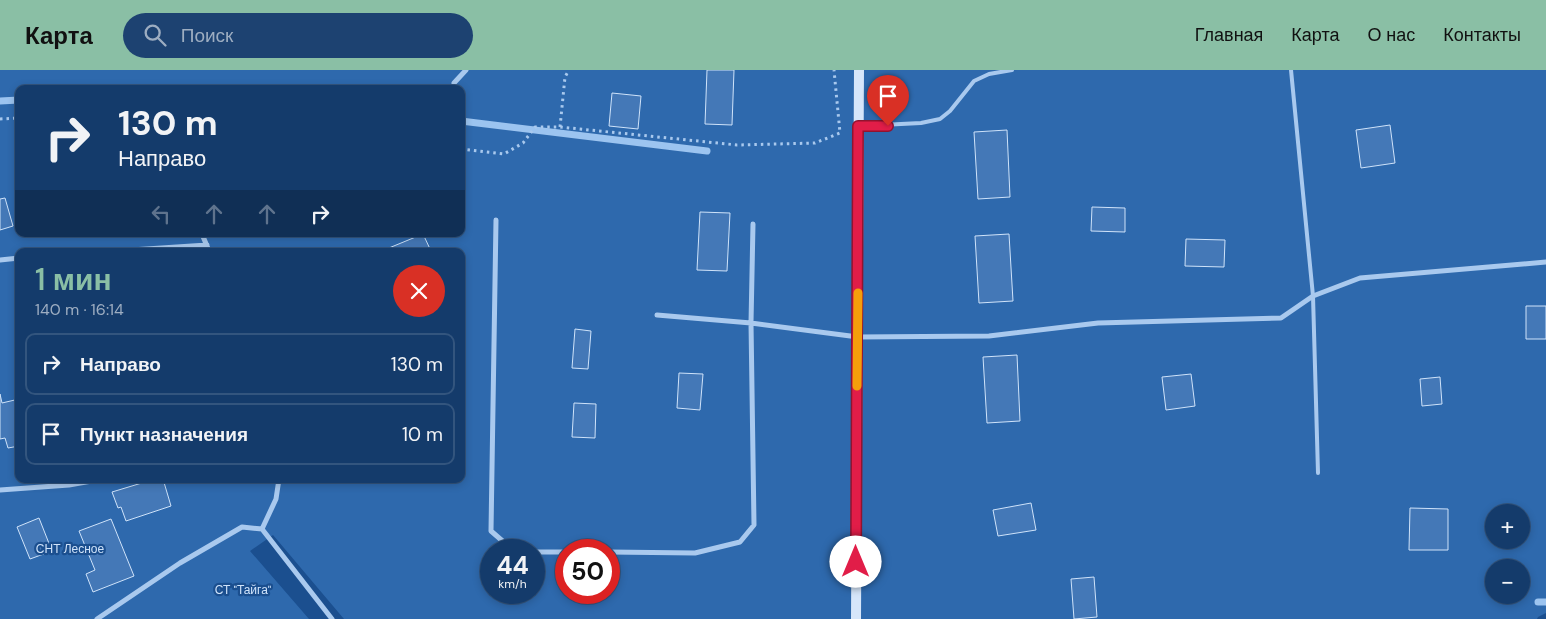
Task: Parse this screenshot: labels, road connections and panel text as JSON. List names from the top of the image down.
{
  "parks": ["СНТ Лесное", "СТ \"Тайга\""],
  "page": {
    "header": "Карта",
    "search": "Поиск",
    "nav": [
      "Главная",
      "Карта",
      "О нас",
      "Контакты"
    ],
    "turn": ["130 m", "Направо"],
    "heading": ["1 мин", "140 m · 16:14"],
    "list": [
      {
        "name": "Направо",
        "value": "130 m"
      },
      {
        "name": "Пункт назначения",
        "value": "10 m"
      }
    ],
    "map_buttons": ["+", "−"],
    "speed": "44 km/h",
    "limit": "50"
  }
}
